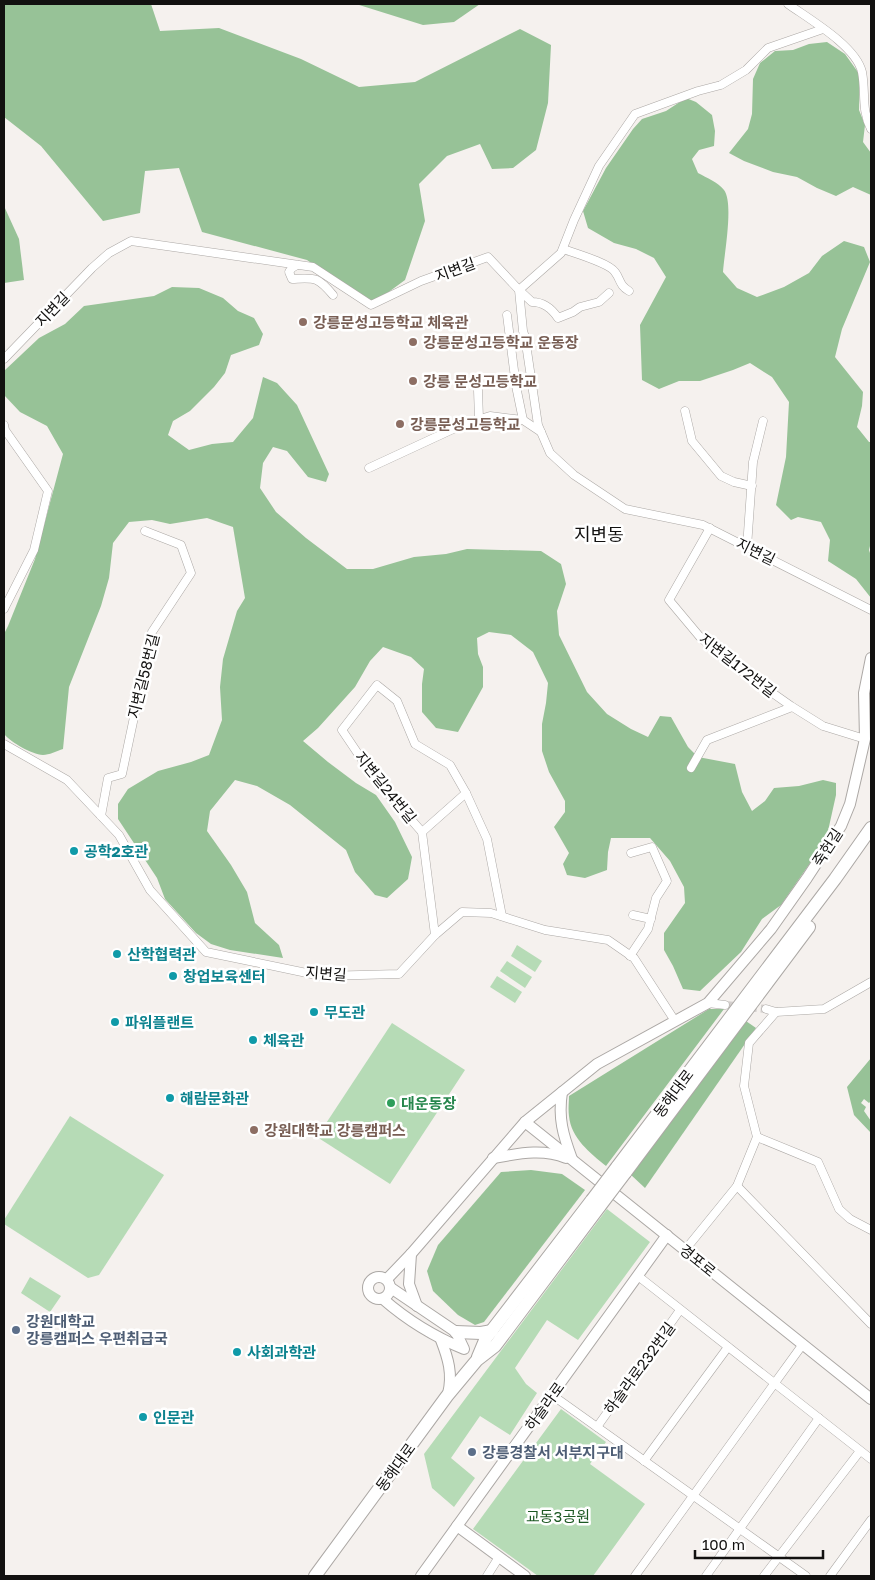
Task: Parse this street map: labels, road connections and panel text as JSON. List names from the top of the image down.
{
  "streets": {
    "main road": ["동해대로"],
    "street": [
      "지변길",
      "지변길172번길",
      "지변길58번길",
      "지변길24번길",
      "죽헌길",
      "경포로",
      "하슬라로232번길",
      "하슬라로"
    ]
  },
  "crossings": [
    ["지변길", "지변길172번길"],
    ["지변길", "지변길58번길"],
    ["지변길", "지변길24번길"],
    ["지변길172번길", "죽헌길"],
    ["경포로", "하슬라로"],
    ["하슬라로232번길", "하슬라로"]
  ],
  "districts": ["지변동"],
  "parks": ["교동3공원"],
  "places": [
    "강릉문성고등학교 체육관",
    "강릉문성고등학교 운동장",
    "강릉 문성고등학교",
    "강릉문성고등학교",
    "공학2호관",
    "산학협력관",
    "창업보육센터",
    "무도관",
    "파워플랜트",
    "체육관",
    "해람문화관",
    "대운동장",
    "강원대학교 강릉캠퍼스",
    "강원대학교 강릉캠퍼스 우편취급국",
    "사회과학관",
    "인문관",
    "강릉경찰서 서부지구대"
  ],
  "scale_bar": "100 m"
}
